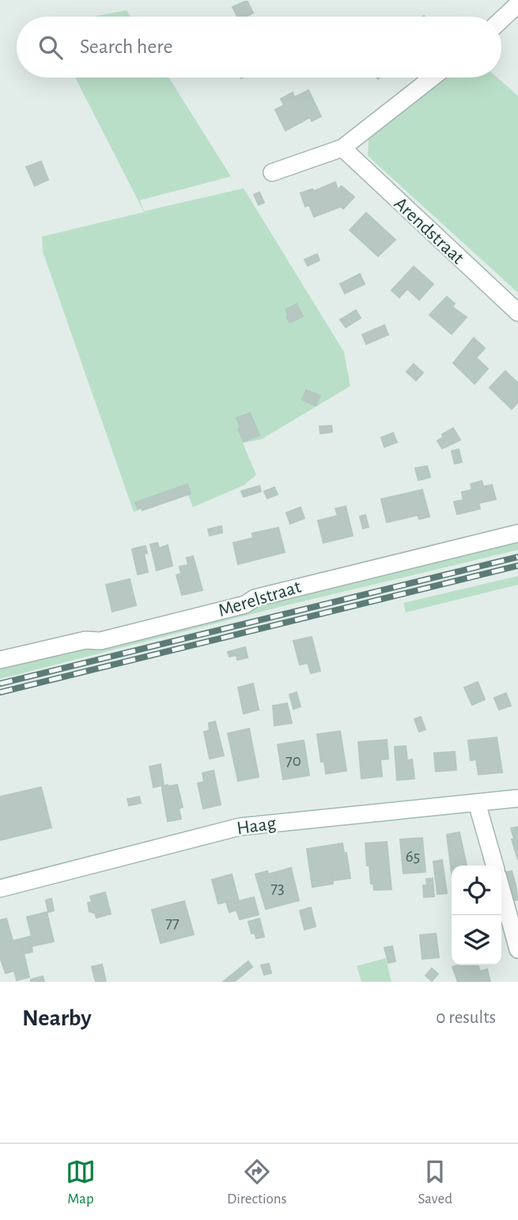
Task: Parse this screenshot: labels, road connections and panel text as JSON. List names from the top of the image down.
{
  "streets": {
    "street": ["Arendstraat", "Merelstraat", "Haag"]
  },
  "house_numbers": [
    "70",
    "65",
    "73",
    "77"
  ],
  "page": {
    "search": "Search here",
    "heading": ["Nearby", "0 results"],
    "nav": ["Map", "Directions", "Saved"]
  }
}
